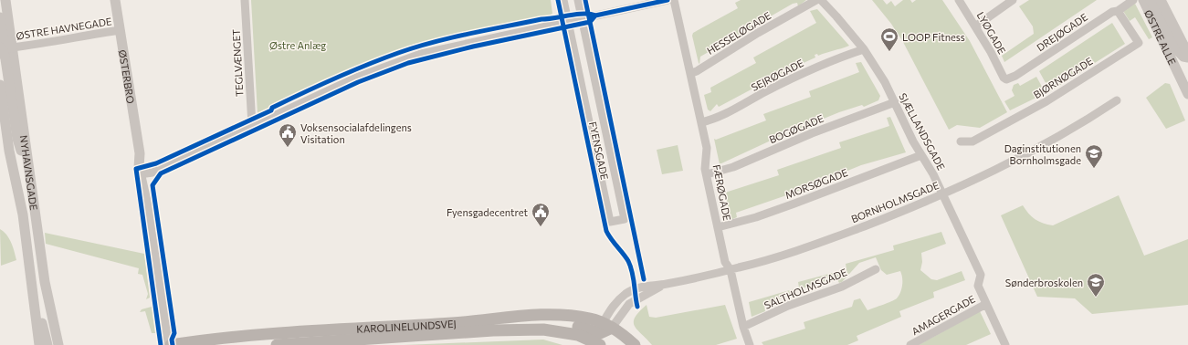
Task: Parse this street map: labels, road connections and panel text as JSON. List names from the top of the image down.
{
  "streets": {
    "main road": ["KAROLINELUNDSVEJ"],
    "street": [
      "ØSTRE HAVNEGADE",
      "DREJØGADE",
      "HESSELØGADE",
      "LYØGADE",
      "ØSTRE ALLE",
      "TEGLVÆNGET",
      "SEJRØGADE",
      "ØSTERBRO",
      "BJØRNØGADE",
      "BOGØGADE",
      "SJÆLLANDSGADE",
      "FYENSGADE",
      "NYHAVNSGADE",
      "MORSØGADE",
      "FÆRØGADE",
      "BORNHOLMSGADE",
      "SALTHOLMSGADE",
      "AMAGERGADE"
    ]
  },
  "crossings": [
    ["ØSTRE HAVNEGADE", "ØSTERBRO"],
    ["ØSTRE HAVNEGADE", "NYHAVNSGADE"],
    ["DREJØGADE", "LYØGADE"],
    ["DREJØGADE", "BJØRNØGADE"],
    ["HESSELØGADE", "FÆRØGADE"],
    ["SEJRØGADE", "SJÆLLANDSGADE"],
    ["SEJRØGADE", "FÆRØGADE"],
    ["ØSTERBRO", "KAROLINELUNDSVEJ"],
    ["BOGØGADE", "SJÆLLANDSGADE"],
    ["BOGØGADE", "FÆRØGADE"],
    ["SJÆLLANDSGADE", "MORSØGADE"],
    ["SJÆLLANDSGADE", "BORNHOLMSGADE"],
    ["SJÆLLANDSGADE", "AMAGERGADE"],
    ["MORSØGADE", "FÆRØGADE"],
    ["FÆRØGADE", "BORNHOLMSGADE"],
    ["FÆRØGADE", "SALTHOLMSGADE"],
    ["BORNHOLMSGADE", "KAROLINELUNDSVEJ"]
  ],
  "parks": ["Østre Anlæg"],
  "places": {
    "sports": ["LOOP Fitness"],
    "public building": ["Voksensocialafdelingens Visitation", "Fyensgadecentret"],
    "school or university": ["Daginstitutionen Bornholmsgade", "Sønderbroskolen"]
  }
}
